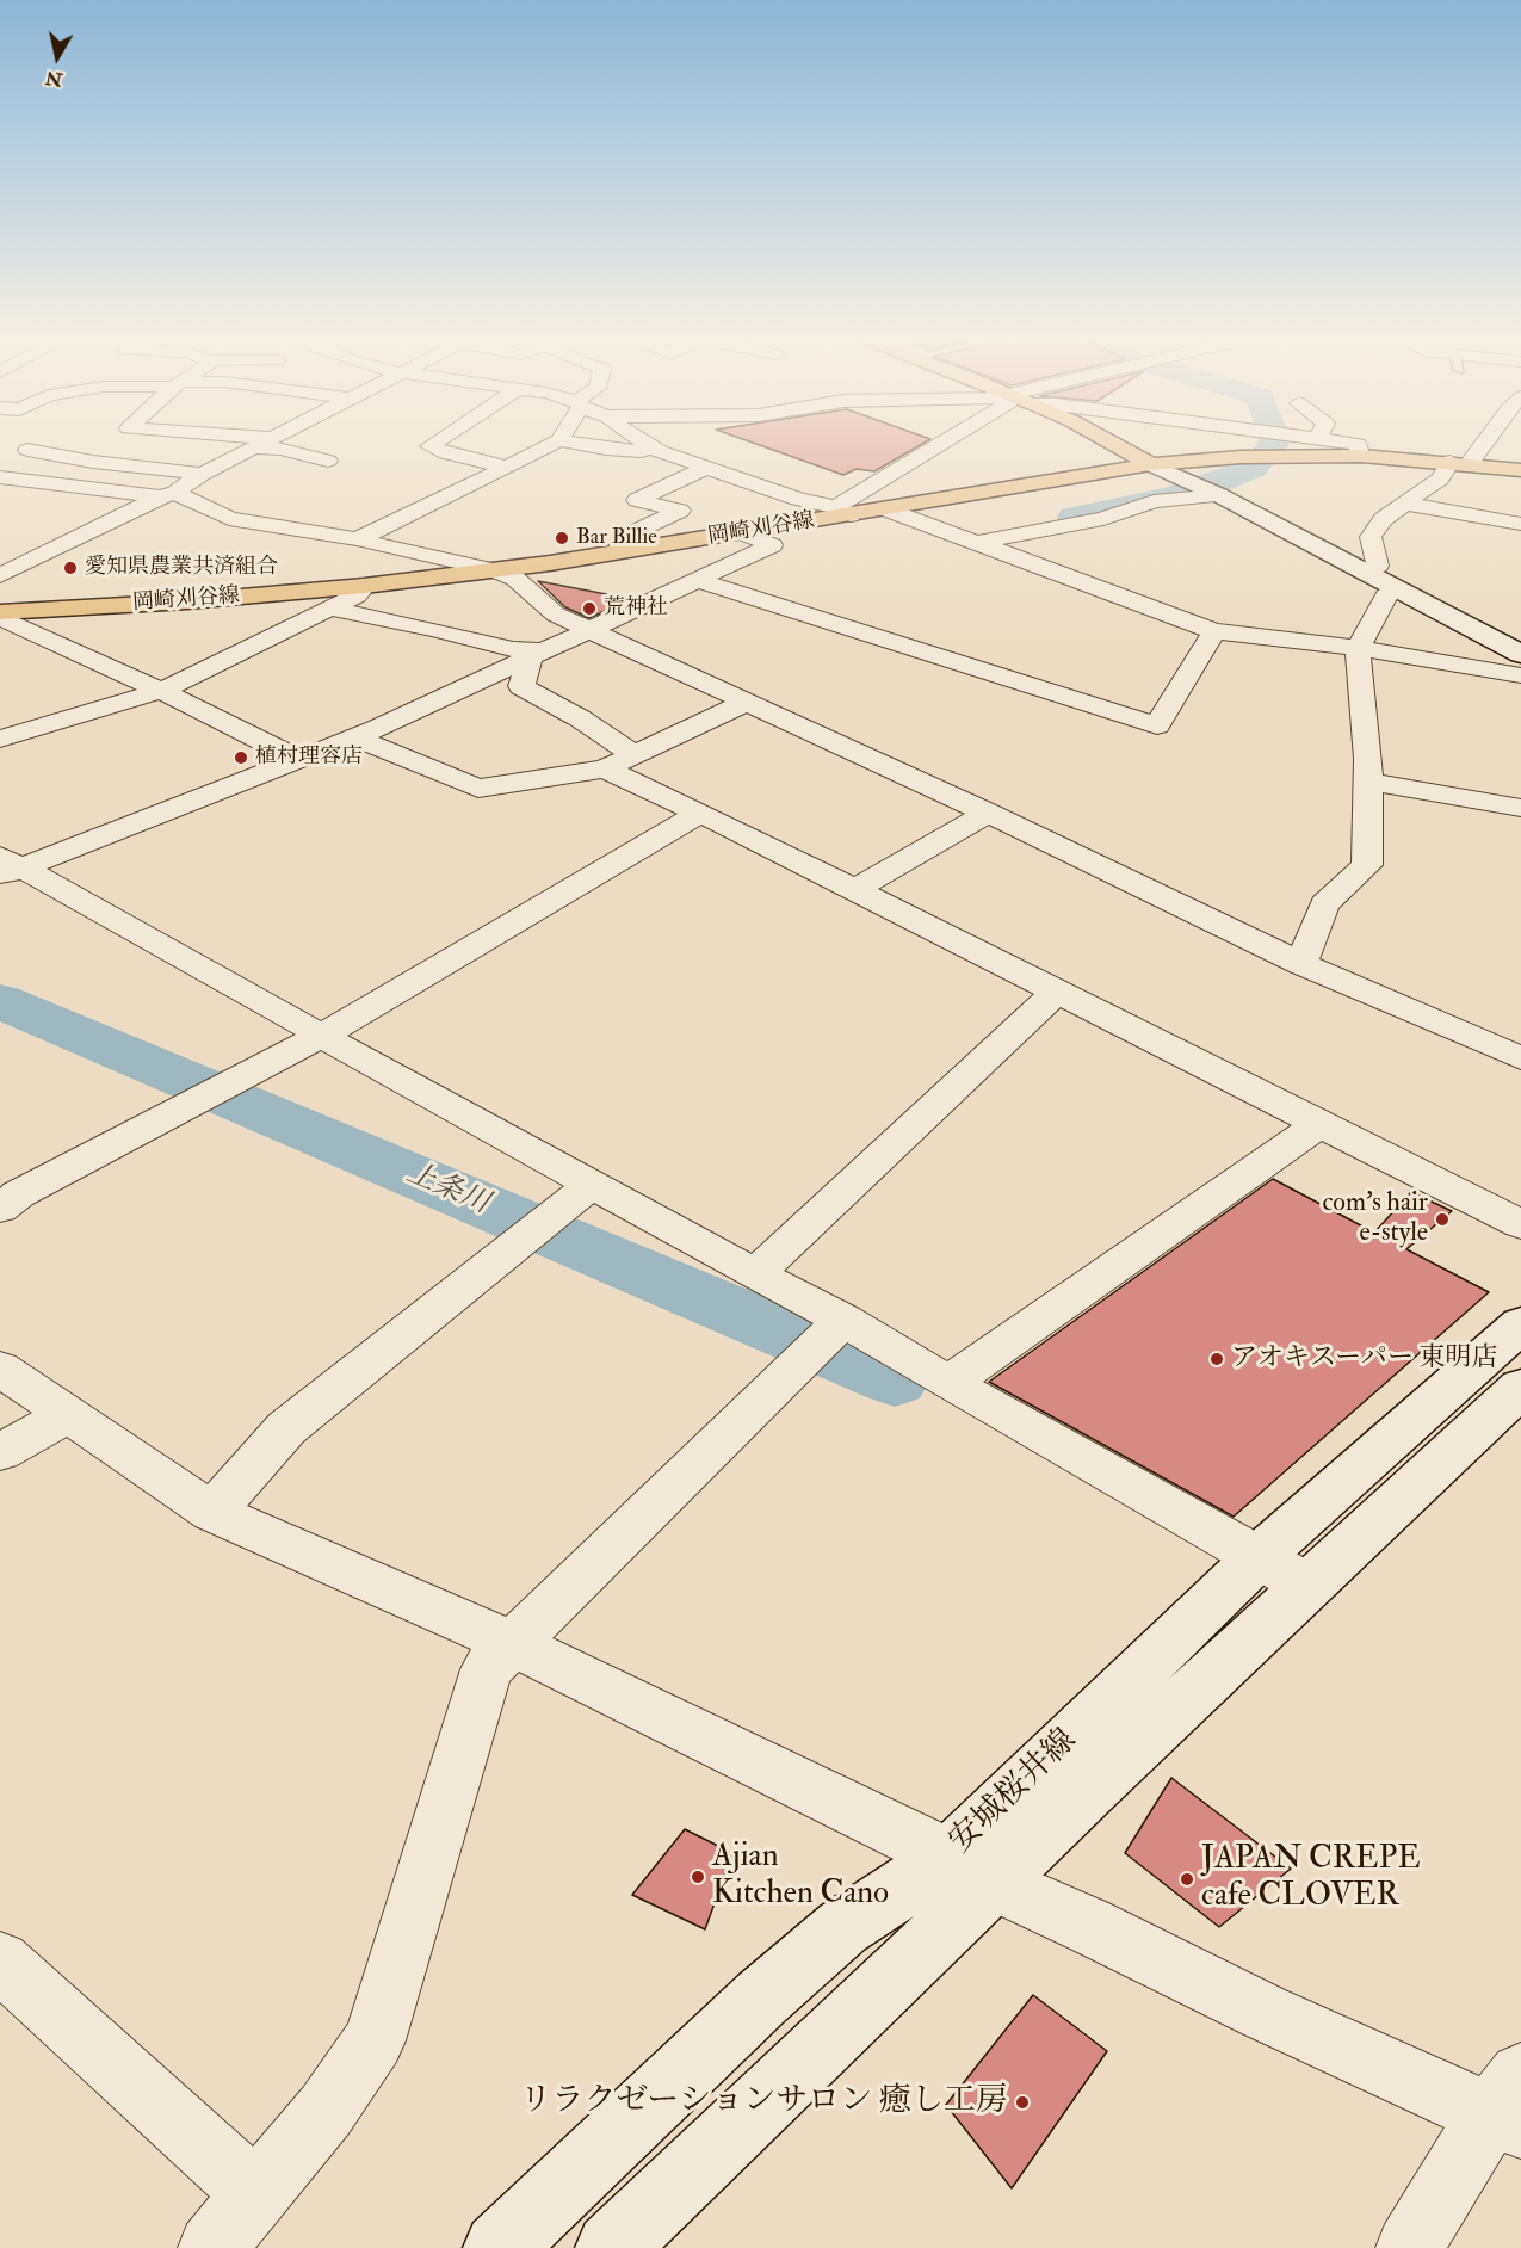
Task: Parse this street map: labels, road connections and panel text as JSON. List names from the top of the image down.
{
  "streets": {
    "main road": ["岡崎刈谷線", "安城桜井線"]
  },
  "water": ["上条川"],
  "places": [
    "Bar Billie",
    "愛知県農業共済組合",
    "荒神社",
    "植村理容店",
    "com's hair e-style",
    "アオキスーパー 東明店",
    "Ajian Kitchen Cano",
    "JAPAN CREPE cafe CLOVER",
    "リラクゼーションサロン 癒し工房"
  ],
  "north": "bottom"
}
